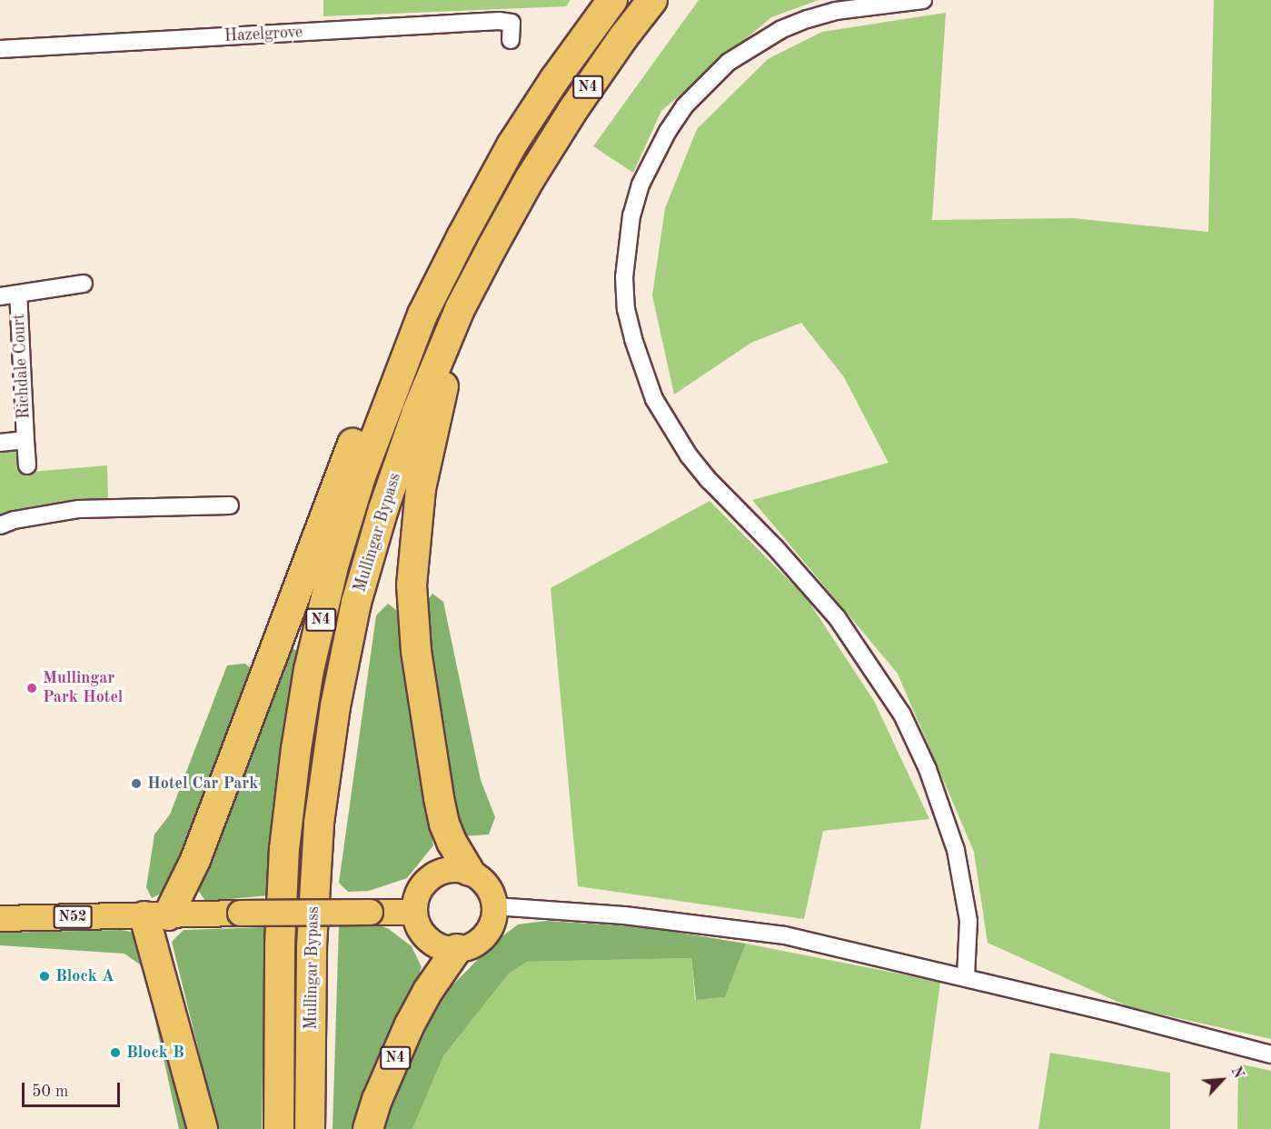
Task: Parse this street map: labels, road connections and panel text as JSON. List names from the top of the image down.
{
  "streets": {
    "highway": ["N4", "Mullingar Bypass"],
    "main road": ["N52"],
    "street": ["Hazelgrove", "Richdale Court"]
  },
  "crossings": [
    ["N4", "Mullingar Bypass"],
    ["N4", "N52"]
  ],
  "places": [
    "Mullingar Park Hotel",
    "Hotel Car Park",
    "Block A",
    "Block B"
  ],
  "scale_bar": "50 m",
  "north": "top right"
}
